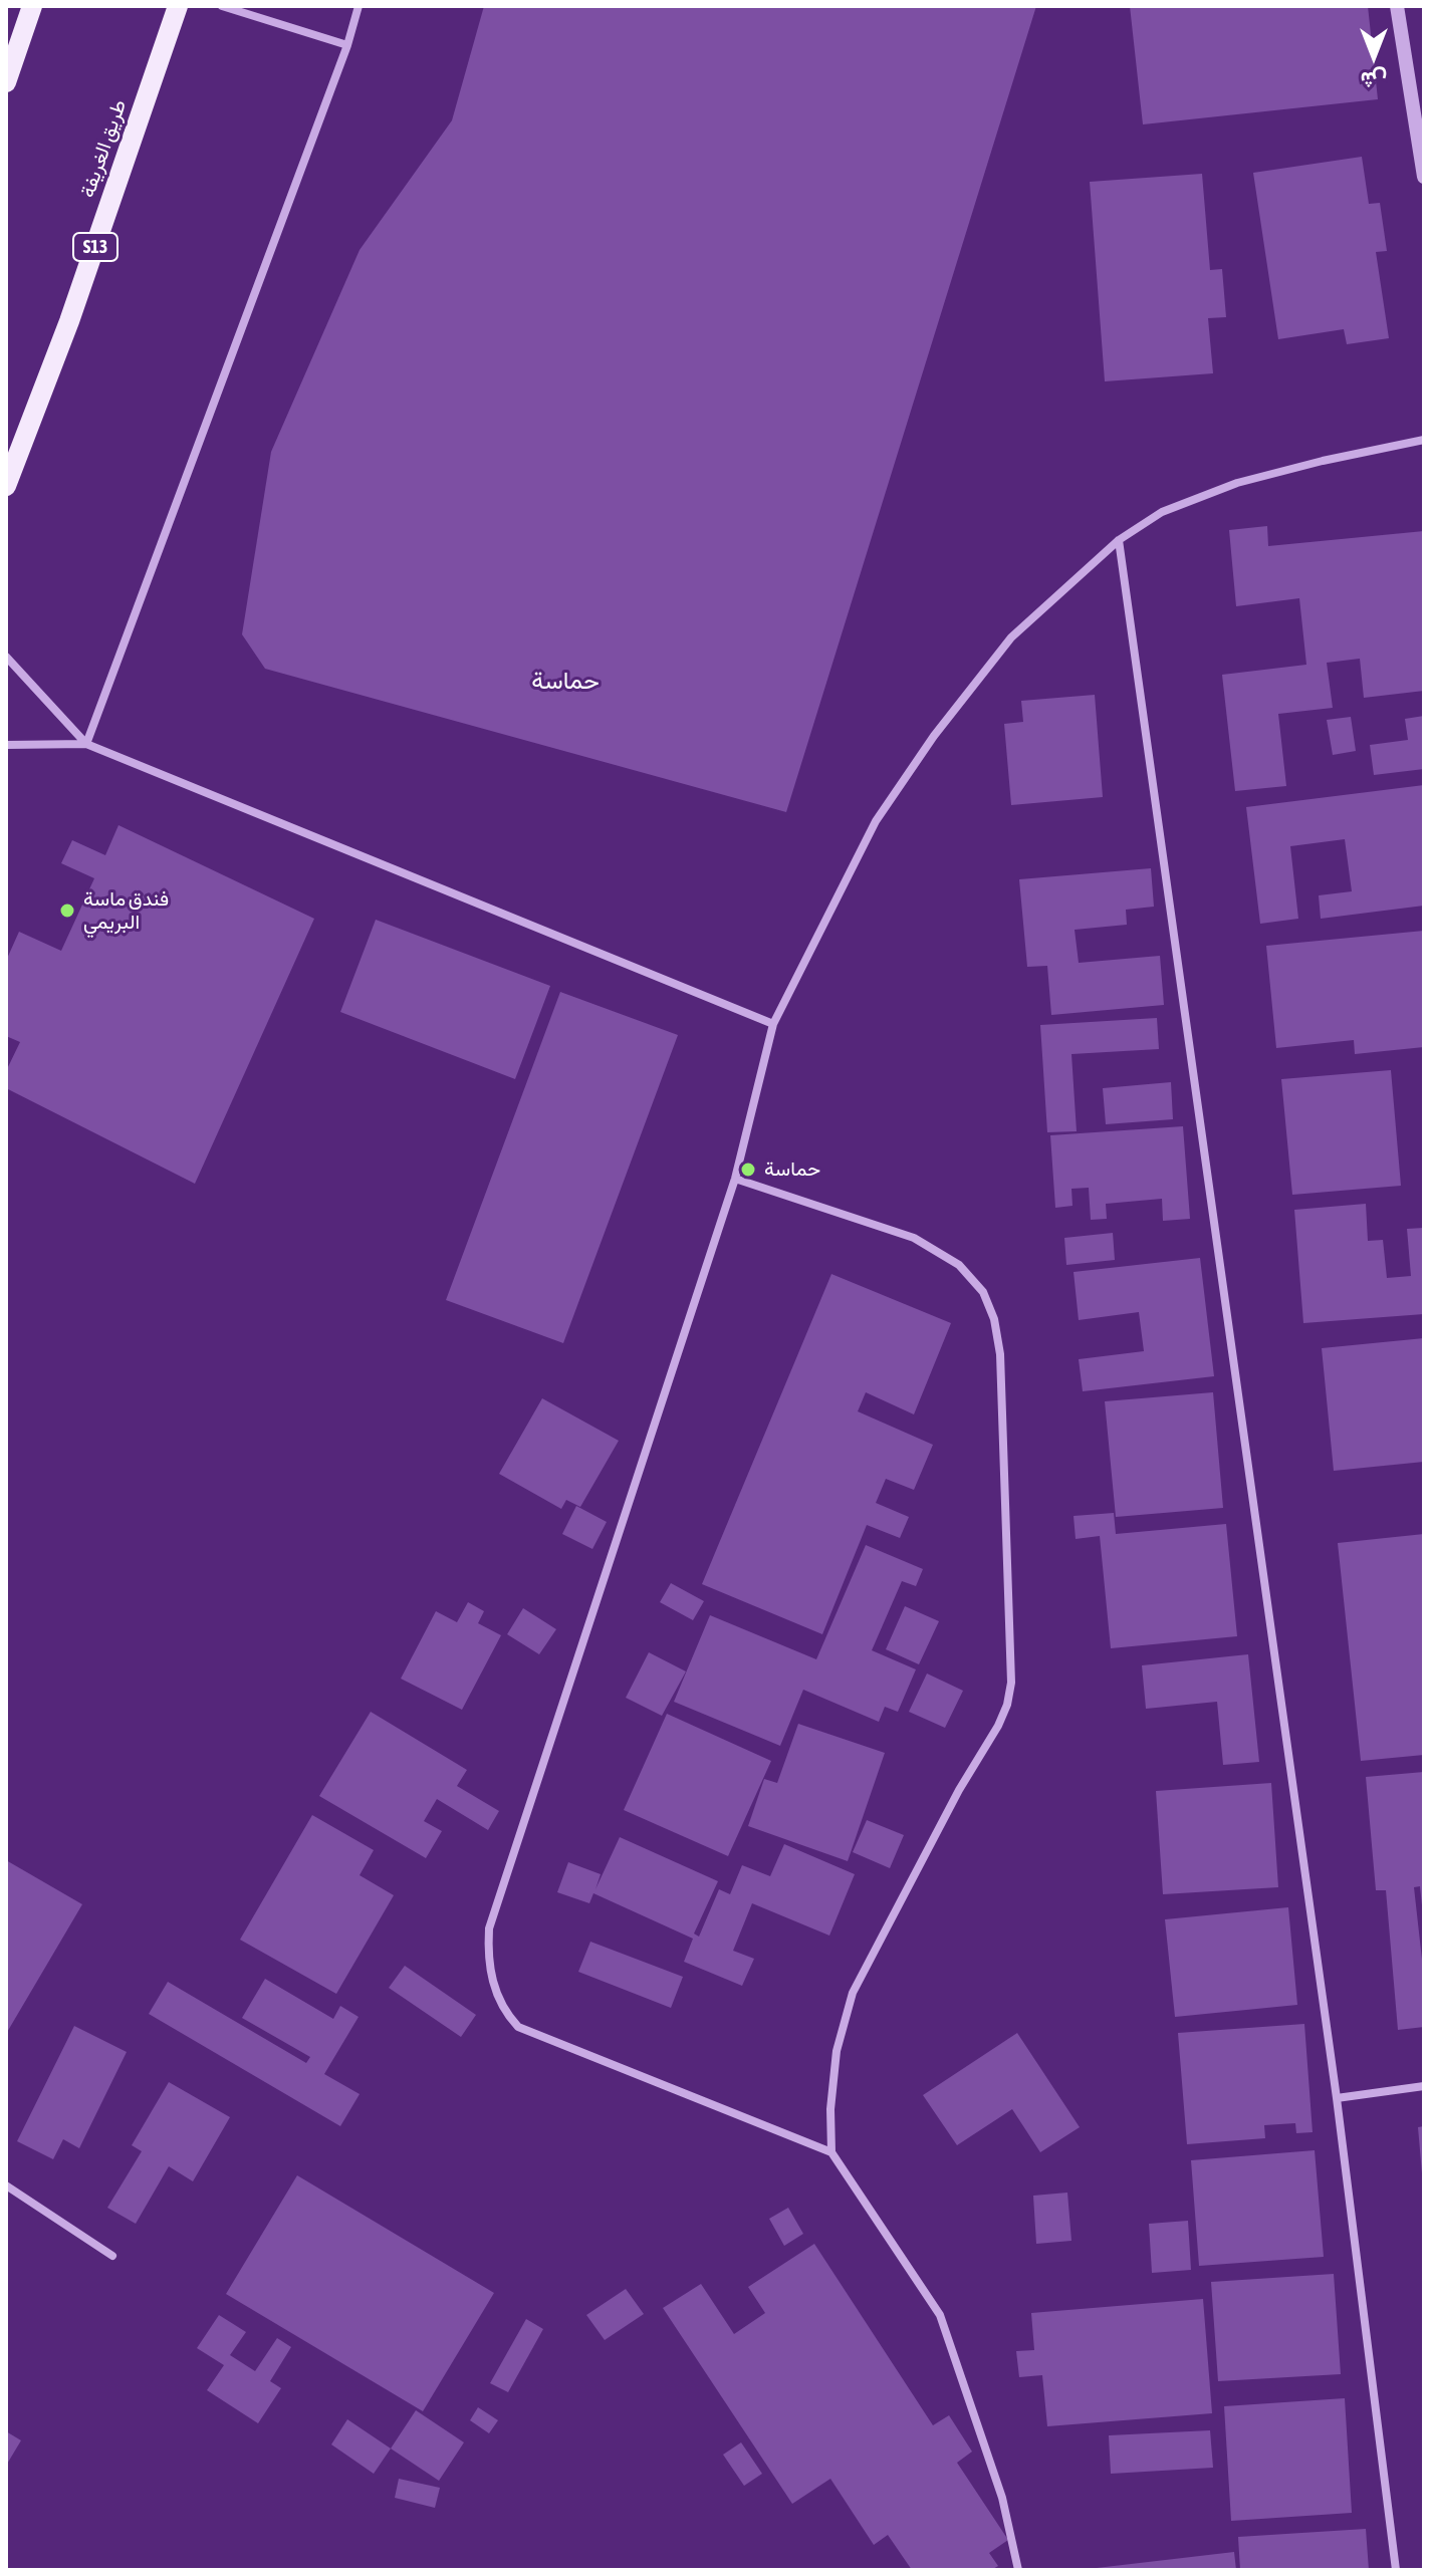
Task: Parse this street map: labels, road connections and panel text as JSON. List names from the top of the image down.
{
  "streets": {
    "main road": ["طريق الغريفة", "S13"]
  },
  "districts": ["حماسة"],
  "places": ["فندق ماسة البريمي", "حماسة"],
  "north": "bottom"
}
